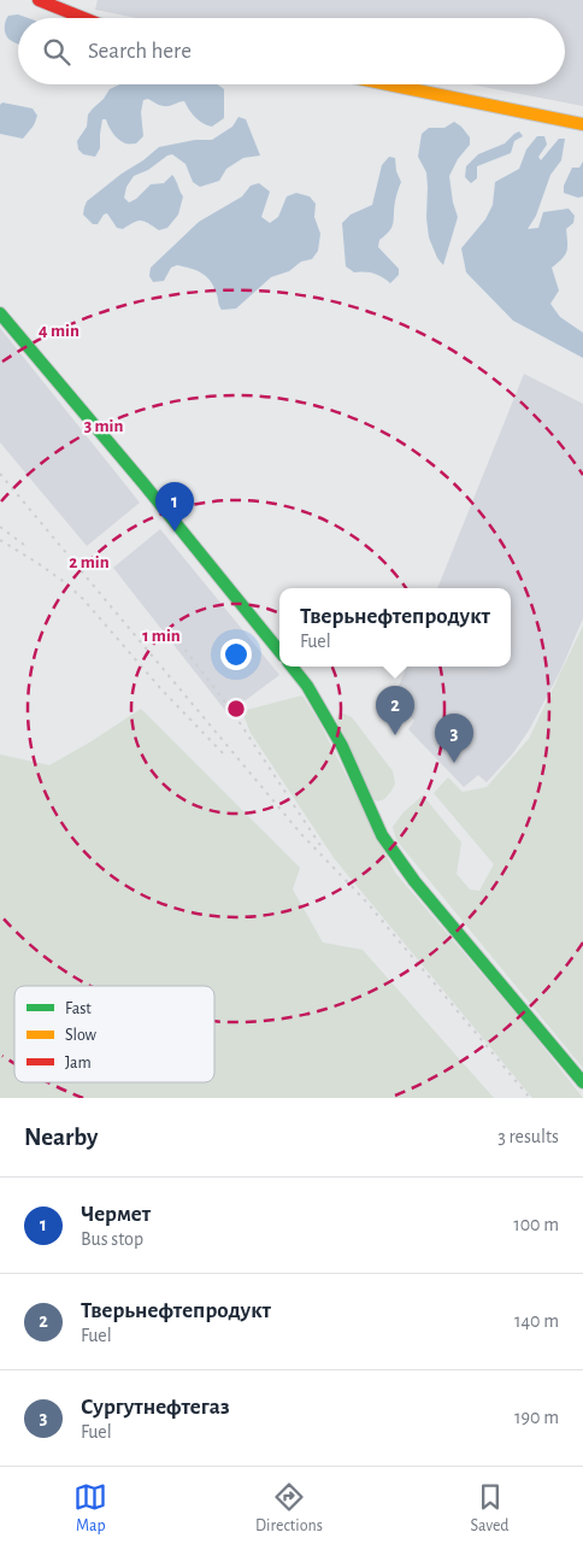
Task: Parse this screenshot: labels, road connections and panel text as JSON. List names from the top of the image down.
{
  "legend": ["Fast", "Slow", "Jam"],
  "page": {
    "search": "Search here",
    "pins": ["1", "2", "3"],
    "popup": ["Тверьнефтепродукт", "Fuel"],
    "heading": ["Nearby", "3 results"],
    "list": [
      {
        "mark": "1",
        "name": "Чермет",
        "note": "Bus stop",
        "value": "100 m"
      },
      {
        "mark": "2",
        "name": "Тверьнефтепродукт",
        "note": "Fuel",
        "value": "140 m"
      },
      {
        "mark": "3",
        "name": "Сургутнефтегаз",
        "note": "Fuel",
        "value": "190 m"
      }
    ],
    "nav": ["Map", "Directions", "Saved"]
  },
  "rings": [
    "4 min",
    "3 min",
    "2 min",
    "1 min"
  ]
}
